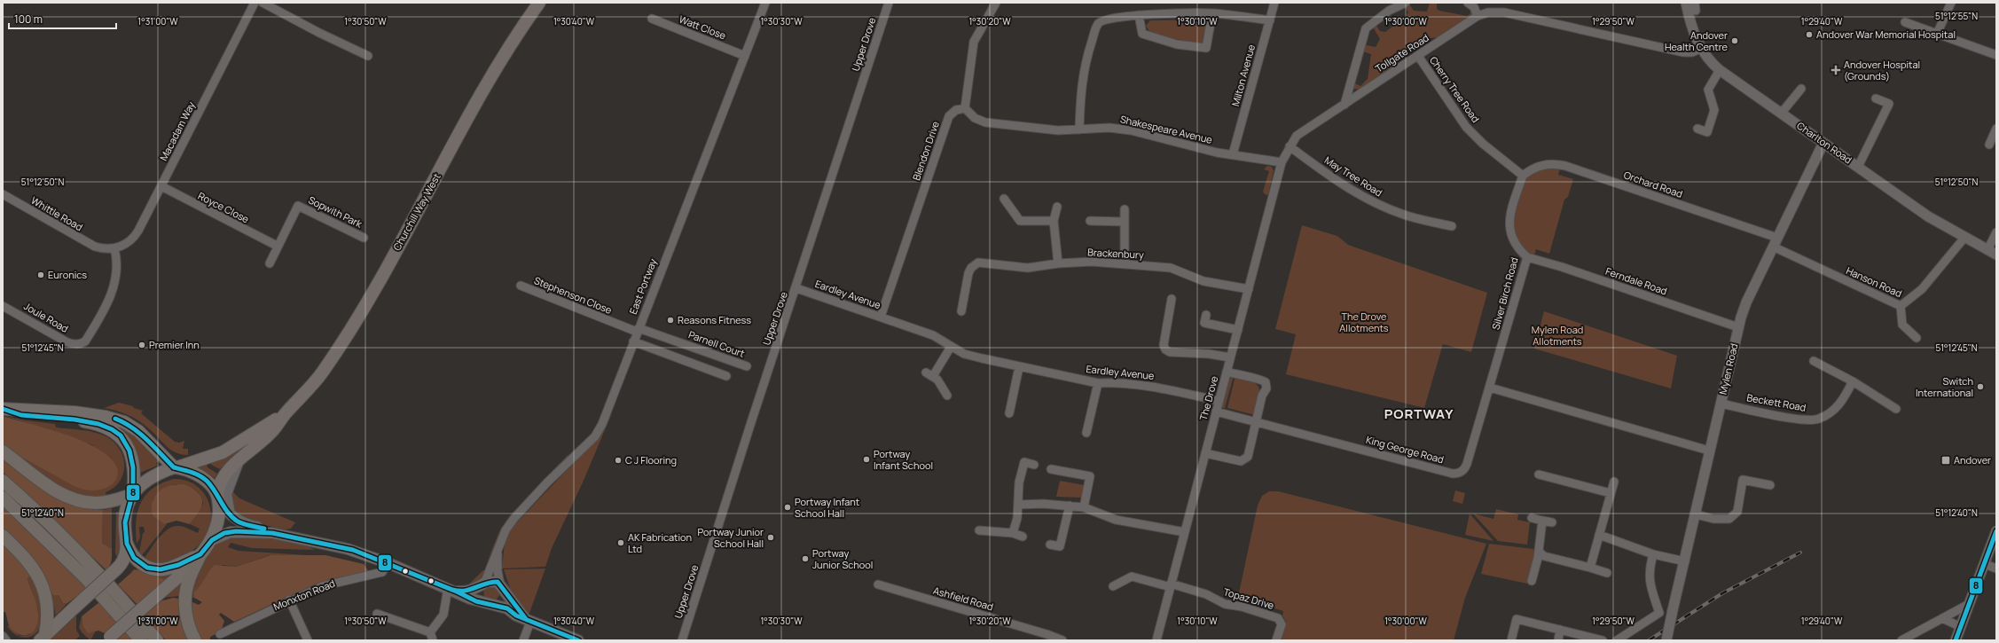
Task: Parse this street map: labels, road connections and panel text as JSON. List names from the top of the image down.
{
  "streets": {
    "main road": ["Churchill Way West"],
    "street": [
      "Watt Close",
      "Upper Drove",
      "Tollgate Road",
      "Milton Avenue",
      "Cherry Tree Road",
      "Shakespeare Avenue",
      "Macadam Way",
      "Charlton Road",
      "Blendon Drive",
      "May Tree Road",
      "Orchard Road",
      "Royce Close",
      "Sopwith Park",
      "Whittle Road",
      "Brackenbury",
      "Ferndale Road",
      "Hanson Road",
      "East Portway",
      "Silver Birch Road",
      "Eardley Avenue",
      "Stephenson Close",
      "Joule Road",
      "Parnell Court",
      "Mylen Road",
      "The Drove",
      "Beckett Road",
      "King George Road",
      "Monxton Road",
      "Ashfield Road",
      "Topaz Drive"
    ]
  },
  "crossings": [
    ["Watt Close", "East Portway"],
    ["Upper Drove", "Eardley Avenue"],
    ["Tollgate Road", "Cherry Tree Road"],
    ["Tollgate Road", "Shakespeare Avenue"],
    ["Tollgate Road", "Charlton Road"],
    ["Tollgate Road", "May Tree Road"],
    ["Tollgate Road", "The Drove"],
    ["Milton Avenue", "Shakespeare Avenue"],
    ["Cherry Tree Road", "Orchard Road"],
    ["Cherry Tree Road", "Silver Birch Road"],
    ["Shakespeare Avenue", "Blendon Drive"],
    ["Shakespeare Avenue", "The Drove"],
    ["Macadam Way", "Royce Close"],
    ["Macadam Way", "Whittle Road"],
    ["Macadam Way", "Joule Road"],
    ["Charlton Road", "Hanson Road"],
    ["Charlton Road", "Mylen Road"],
    ["Blendon Drive", "Eardley Avenue"],
    ["Orchard Road", "Hanson Road"],
    ["Orchard Road", "Silver Birch Road"],
    ["Orchard Road", "Mylen Road"],
    ["Royce Close", "Sopwith Park"],
    ["Brackenbury", "The Drove"],
    ["Ferndale Road", "Silver Birch Road"],
    ["Ferndale Road", "Mylen Road"],
    ["Hanson Road", "Mylen Road"],
    ["East Portway", "Stephenson Close"],
    ["East Portway", "Parnell Court"],
    ["Silver Birch Road", "King George Road"],
    ["Eardley Avenue", "The Drove"],
    ["Stephenson Close", "Parnell Court"],
    ["Mylen Road", "Beckett Road"],
    ["The Drove", "King George Road"],
    ["The Drove", "Topaz Drive"]
  ],
  "districts": ["PORTWAY"],
  "parks": ["The Drove Allotments", "Mylen Road Allotments"],
  "places": {
    "other": [
      "Andover War Memorial Hospital",
      "Andover Health Centre",
      "Euronics",
      "Reasons Fitness",
      "Premier Inn",
      "Switch International",
      "Portway Infant School",
      "C J Flooring",
      "Portway Infant School Hall",
      "Portway Junior School Hall",
      "AK Fabrication Ltd",
      "Portway Junior School"
    ],
    "health": ["Andover Hospital (Grounds)"],
    "transit": ["Andover"]
  },
  "lines": ["transit line 8"],
  "scale_bar": "100 m",
  "coordinates": [
    "51°12'55\"N",
    "1°31'00\"W",
    "1°30'50\"W",
    "1°30'40\"W",
    "1°30'30\"W",
    "1°30'20\"W",
    "1°30'10\"W",
    "1°30'00\"W",
    "1°29'50\"W",
    "1°29'40\"W",
    "51°12'50\"N",
    "51°12'45\"N",
    "51°12'40\"N"
  ]
}
